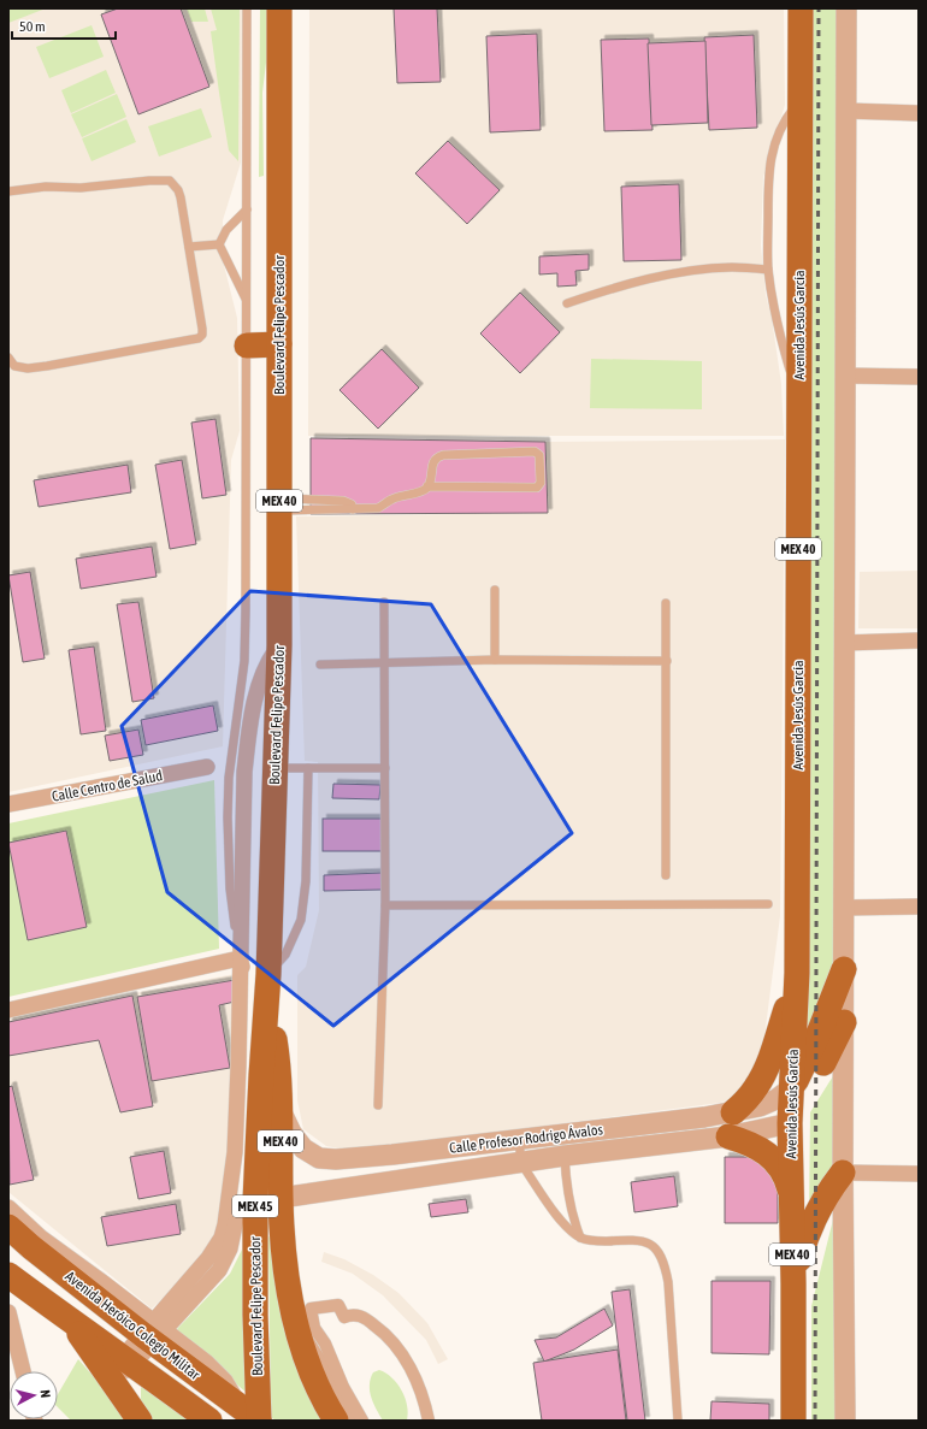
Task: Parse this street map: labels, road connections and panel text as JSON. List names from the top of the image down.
{
  "streets": {
    "main road": [
      "Boulevard Felipe Pescador",
      "Avenida Jesús García",
      "MEX 40",
      "MEX 45",
      "Avenida Heróico Colegio Militar"
    ],
    "street": ["Calle Centro de Salud", "Calle Profesor Rodrigo Ávalos"]
  },
  "crossings": [
    ["Boulevard Felipe Pescador", "MEX 40"],
    ["Boulevard Felipe Pescador", "Avenida Heróico Colegio Militar"],
    ["Avenida Jesús García", "Calle Profesor Rodrigo Ávalos"],
    ["MEX 40", "Calle Profesor Rodrigo Ávalos"]
  ],
  "scale_bar": "50 m",
  "north": "right"
}
